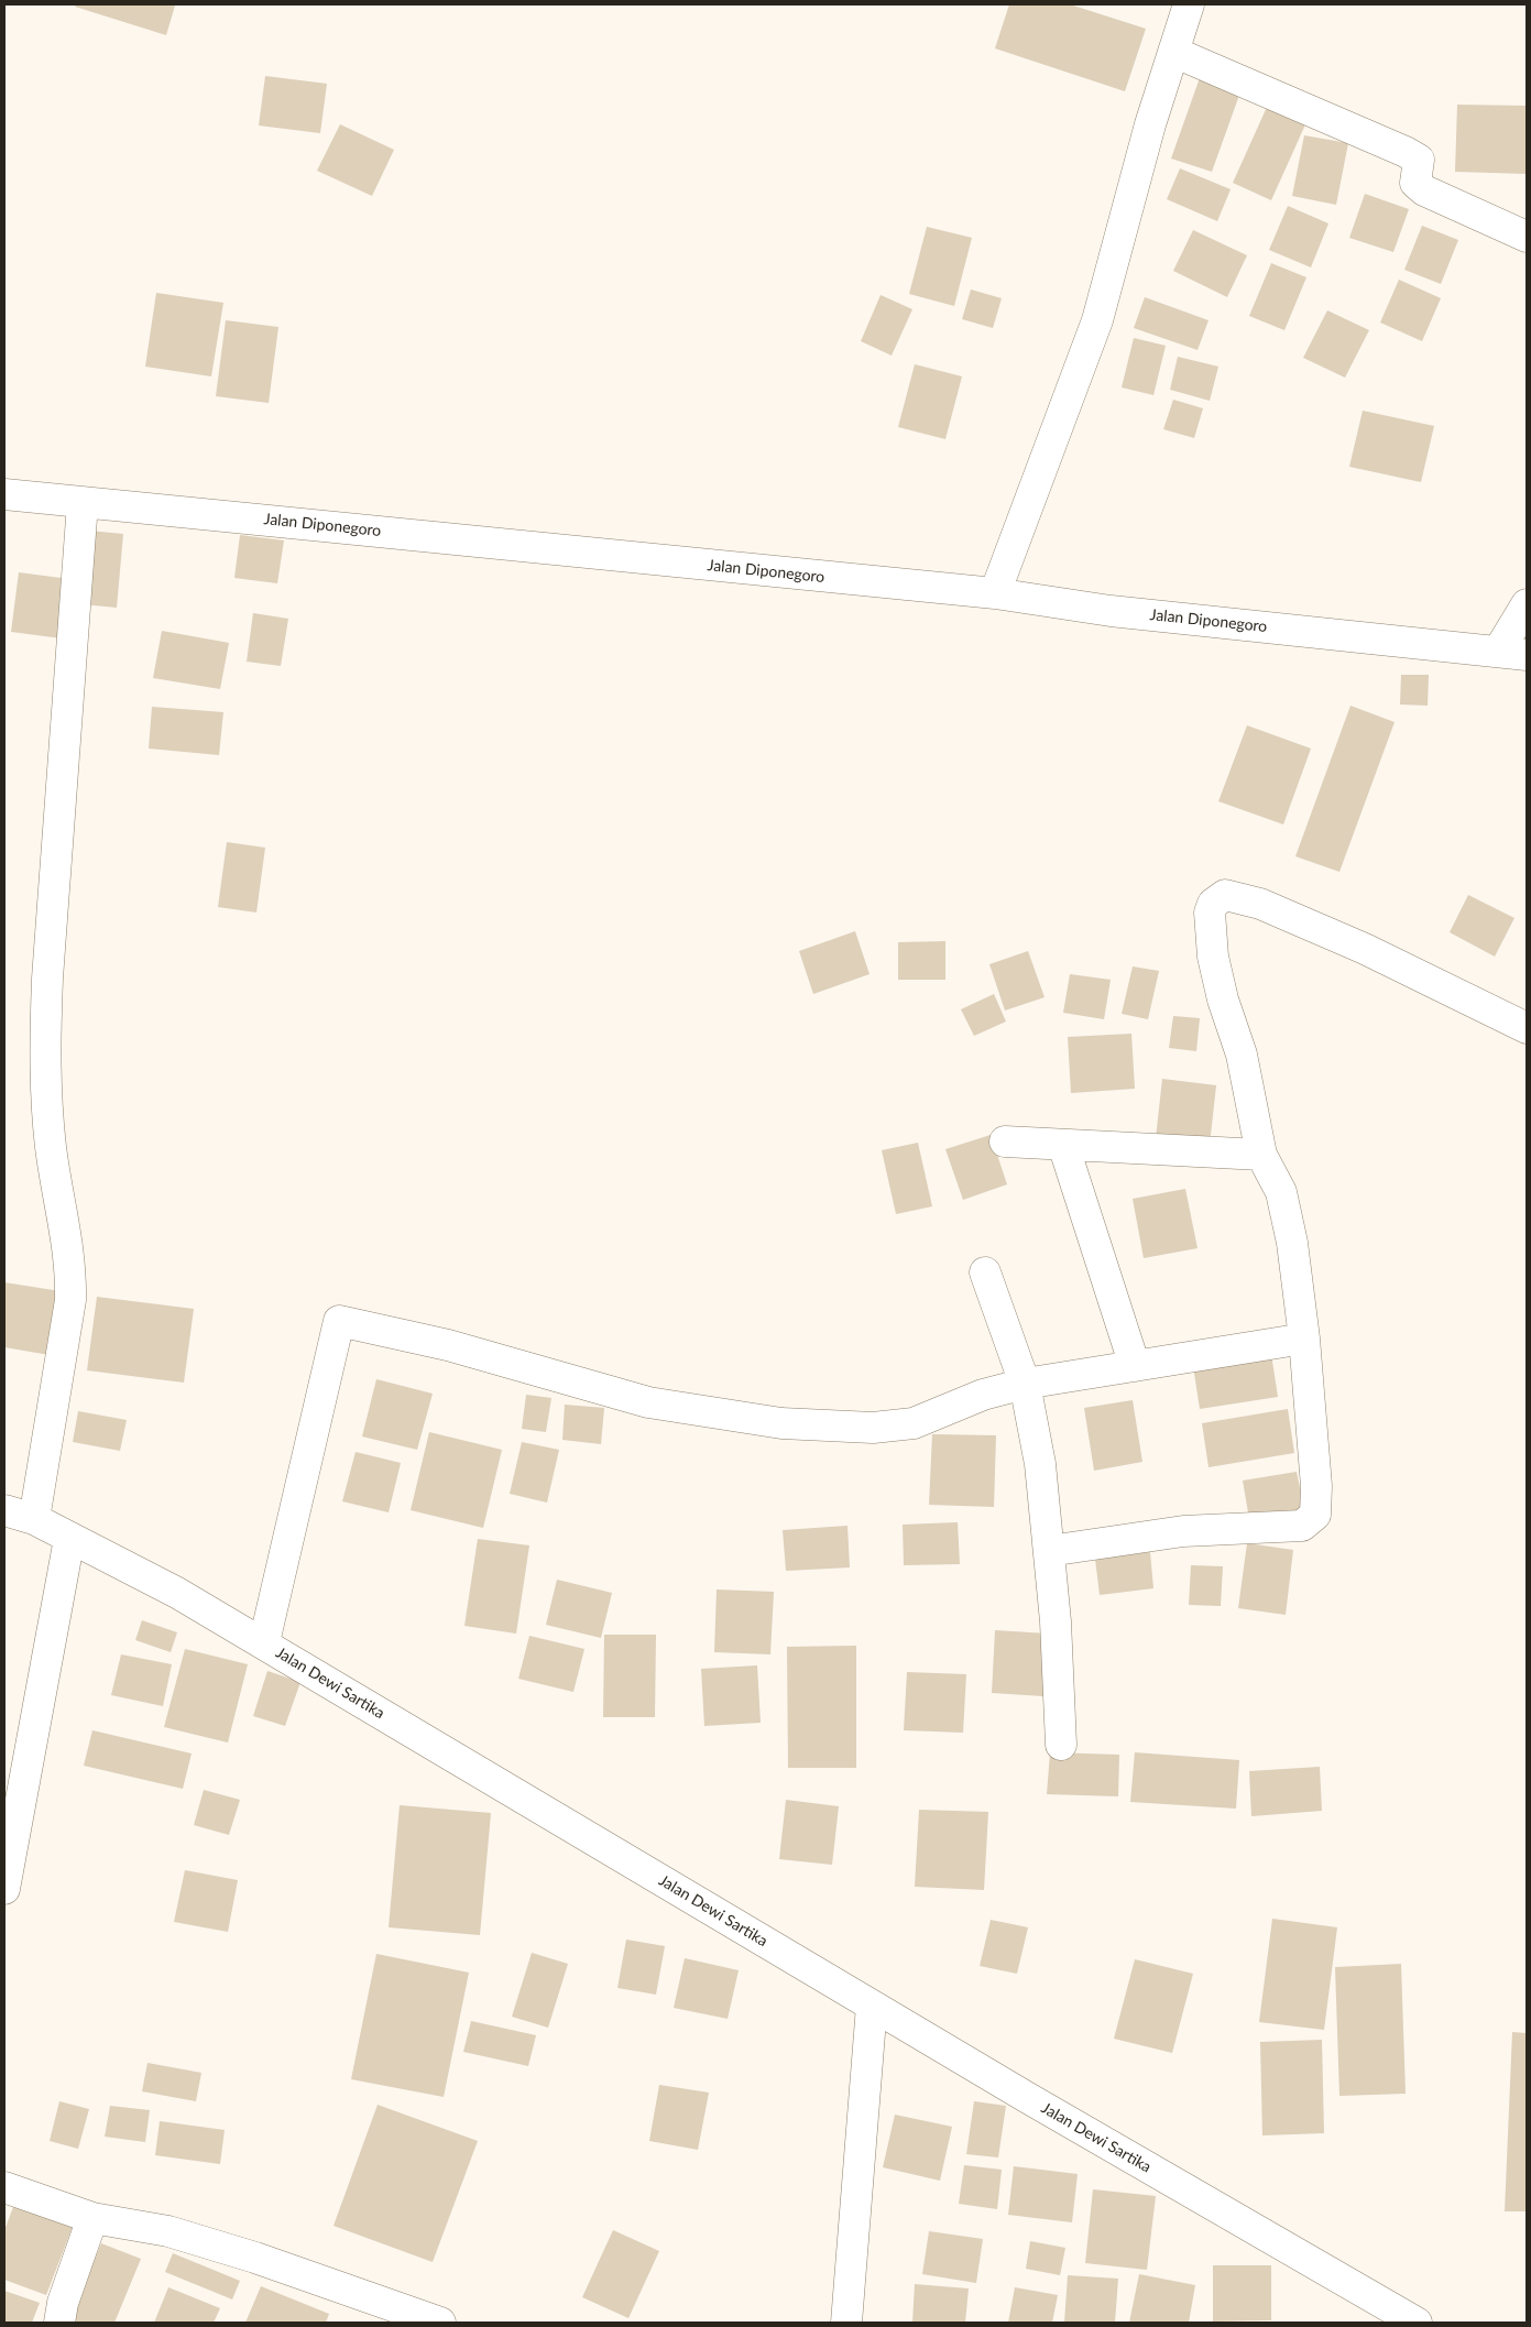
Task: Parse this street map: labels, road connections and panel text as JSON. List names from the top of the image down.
{
  "streets": {
    "street": ["Jalan Diponegoro", "Jalan Dewi Sartika"]
  }
}
